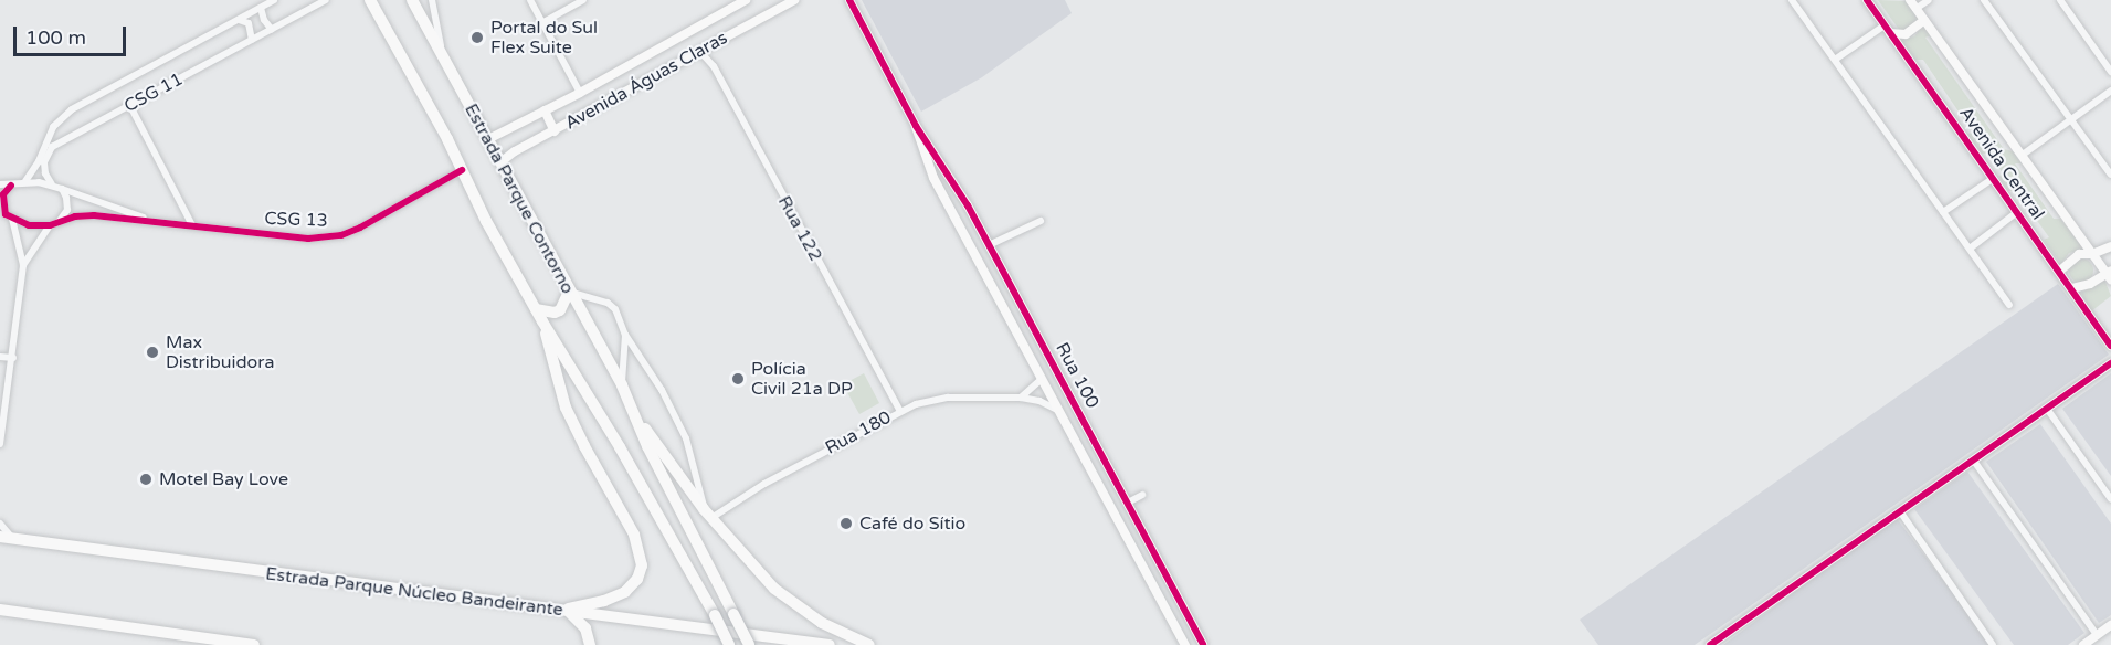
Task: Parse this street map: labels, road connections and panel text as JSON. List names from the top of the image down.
{
  "streets": {
    "highway": ["Estrada Parque Contorno", "Estrada Parque Núcleo Bandeirante"],
    "street": [
      "Avenida Águas Claras",
      "CSG 11",
      "Avenida Central",
      "CSG 13",
      "Rua 122",
      "Rua 100",
      "Rua 180"
    ]
  },
  "crossings": [
    ["Avenida Águas Claras", "Estrada Parque Contorno"],
    ["Avenida Águas Claras", "Rua 122"],
    ["Estrada Parque Contorno", "CSG 13"],
    ["Rua 122", "Rua 180"],
    ["Rua 100", "Rua 180"]
  ],
  "places": [
    "Portal do Sul Flex Suite",
    "Max Distribuidora",
    "Polícia Civil 21a DP",
    "Motel Bay Love",
    "Café do Sítio"
  ],
  "scale_bar": "100 m"
}
